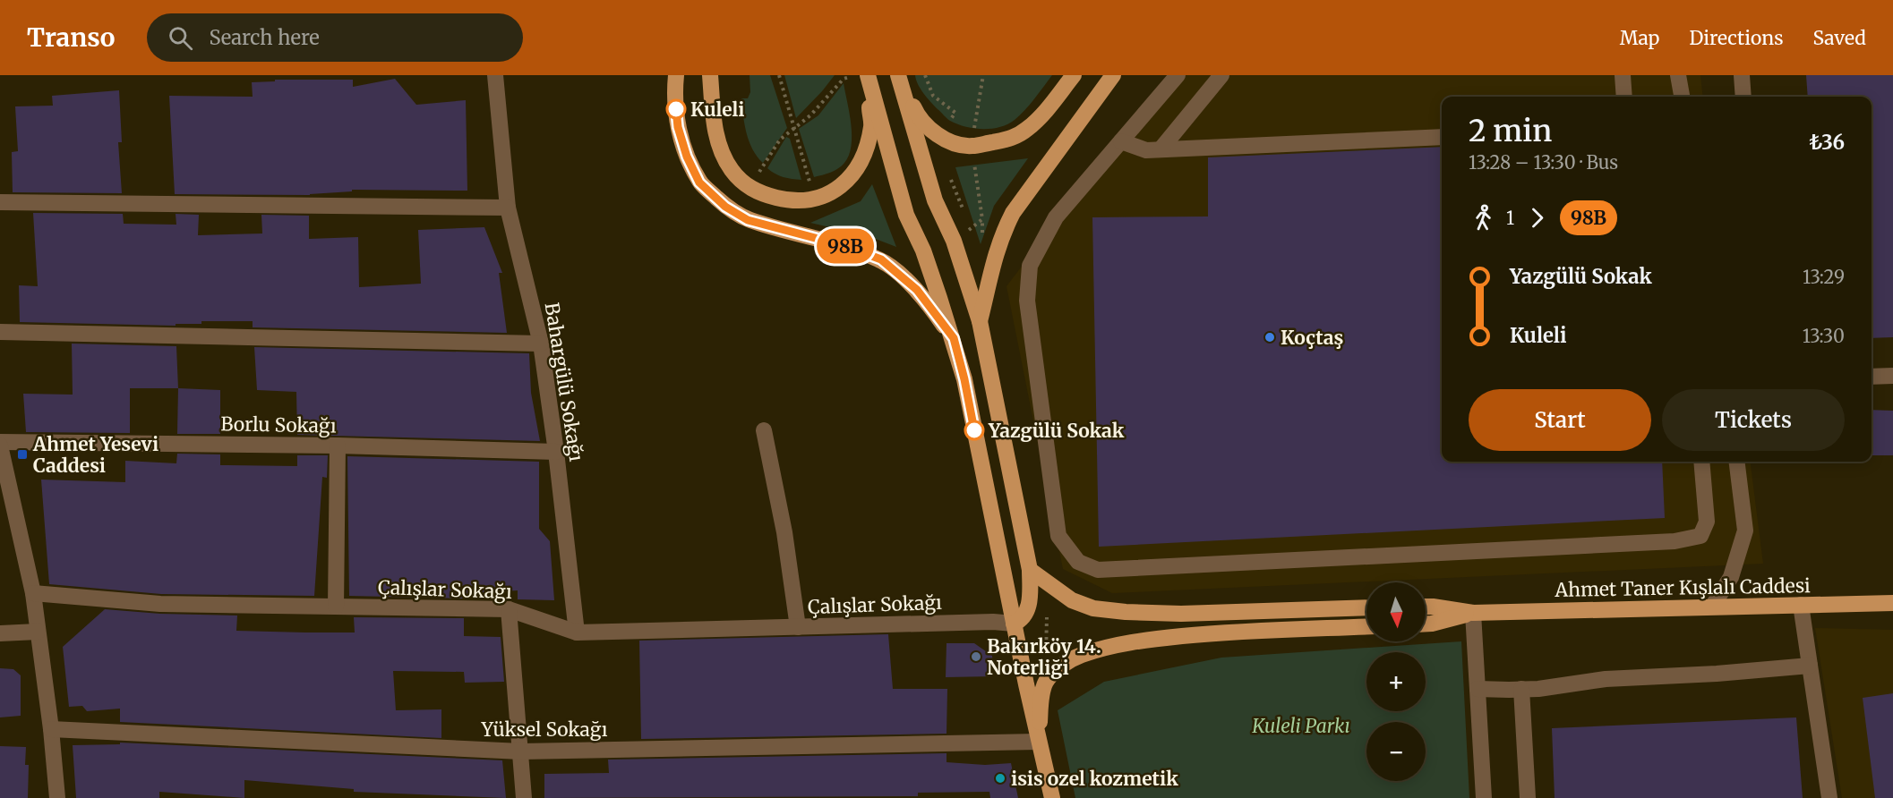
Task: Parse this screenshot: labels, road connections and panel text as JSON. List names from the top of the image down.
{
  "streets": {
    "main road": ["Ahmet Taner Kışlalı Caddesi"],
    "street": [
      "Bahargülü Sokağı",
      "Borlu Sokağı",
      "Çalışlar Sokağı",
      "Yüksel Sokağı"
    ]
  },
  "crossings": [
    ["Bahargülü Sokağı", "Borlu Sokağı"],
    ["Bahargülü Sokağı", "Çalışlar Sokağı"]
  ],
  "parks": ["Kuleli Parkı"],
  "places": {
    "other": [
      "Kuleli",
      "Koçtaş",
      "Yazgülü Sokak",
      "Bakırköy 14. Noterliği",
      "isis ozel kozmetik"
    ],
    "transit": ["Ahmet Yesevi Caddesi"]
  },
  "lines": ["bus line 98B"],
  "north": "bottom",
  "page": {
    "header": "Transo",
    "search": "Search here",
    "nav": ["Map", "Directions", "Saved"],
    "on_map": "98B",
    "heading": ["2 min", "13:28 – 13:30 · Bus", "₺36"],
    "legs": ["1", "98B"],
    "list": [
      {
        "name": "Yazgülü Sokak",
        "value": "13:29"
      },
      {
        "name": "Kuleli",
        "value": "13:30"
      }
    ],
    "buttons": ["Start", "Tickets"],
    "map_buttons": ["+", "−"]
  }
}
